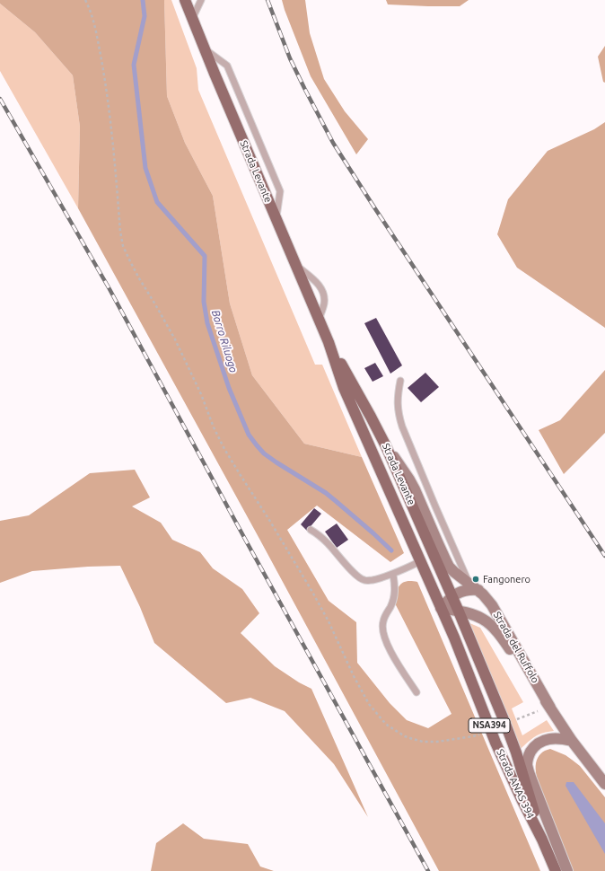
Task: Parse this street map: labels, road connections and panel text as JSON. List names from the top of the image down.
{
  "streets": {
    "main road": ["Strada Levante", "NSA394", "Strada ANAS 394"],
    "street": ["Strada del Ruffolo"]
  },
  "crossings": [
    ["Strada Levante", "Strada del Ruffolo"],
    ["Strada Levante", "Strada ANAS 394"],
    ["Strada del Ruffolo", "Strada ANAS 394"]
  ],
  "water": ["Borro Riluogo"],
  "places": ["Fangonero"]
}
